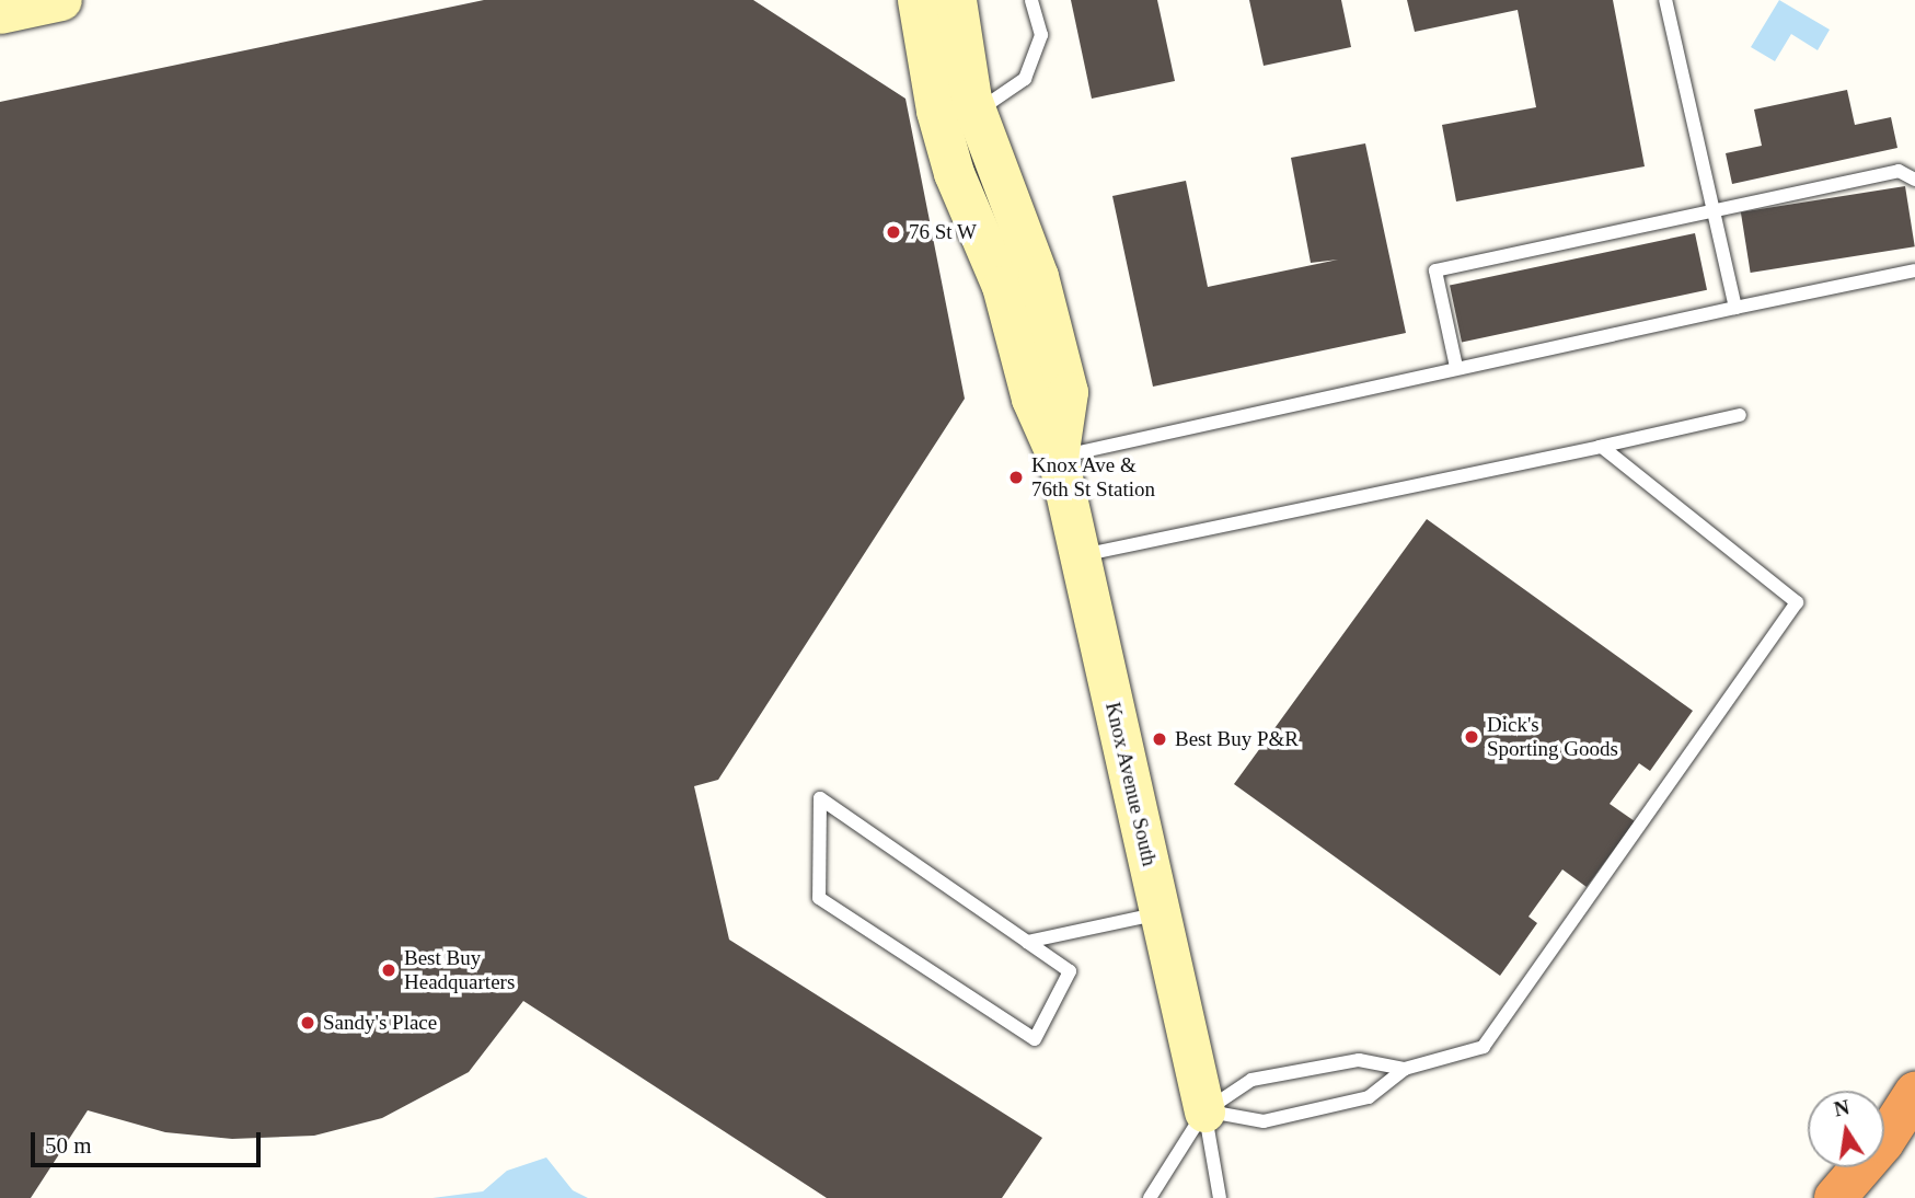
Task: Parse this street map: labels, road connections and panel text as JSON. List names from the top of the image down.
{
  "streets": {
    "street": ["Knox Avenue South"]
  },
  "places": [
    "76 St W",
    "Knox Ave & 76th St Station",
    "Dick's Sporting Goods",
    "Best Buy P&R",
    "Best Buy Headquarters",
    "Sandy's Place"
  ],
  "scale_bar": "50 m",
  "north": "top"
}
